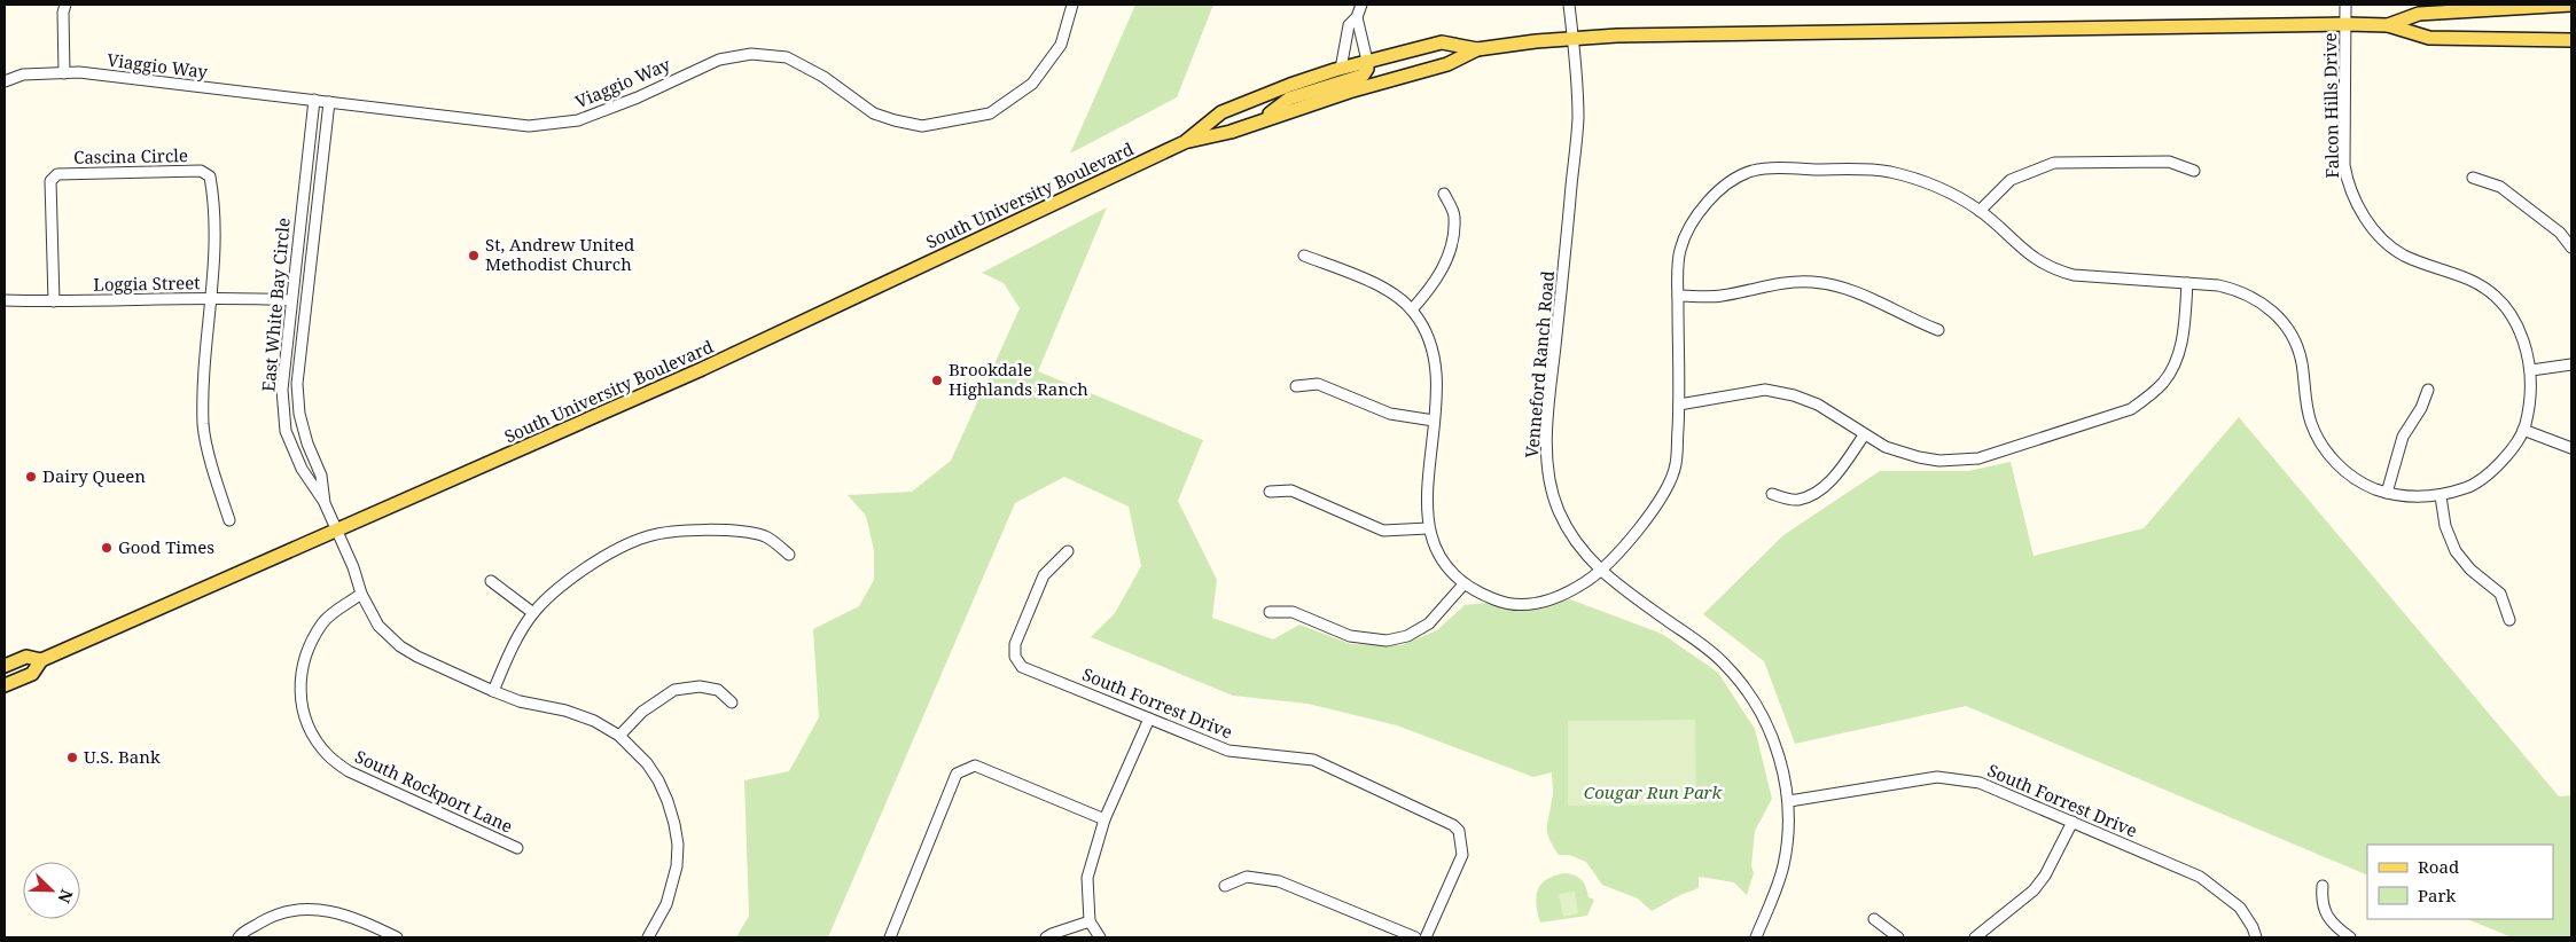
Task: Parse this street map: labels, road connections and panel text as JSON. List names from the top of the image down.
{
  "streets": {
    "main road": ["South University Boulevard"],
    "street": [
      "Viaggio Way",
      "Falcon Hills Drive",
      "Cascina Circle",
      "Loggia Street",
      "East White Bay Circle",
      "Venneford Ranch Road",
      "South Forrest Drive",
      "South Rockport Lane"
    ]
  },
  "crossings": [
    ["Viaggio Way", "East White Bay Circle"],
    ["Falcon Hills Drive", "South University Boulevard"],
    ["Falcon Hills Drive", "Venneford Ranch Road"],
    ["Cascina Circle", "Loggia Street"],
    ["South University Boulevard", "Venneford Ranch Road"],
    ["Loggia Street", "East White Bay Circle"],
    ["Venneford Ranch Road", "South Forrest Drive"]
  ],
  "parks": ["Cougar Run Park"],
  "places": [
    "St, Andrew United Methodist Church",
    "Brookdale Highlands Ranch",
    "Dairy Queen",
    "Good Times",
    "U.S. Bank"
  ],
  "legend": ["Road", "Park"],
  "north": "bottom right"
}
